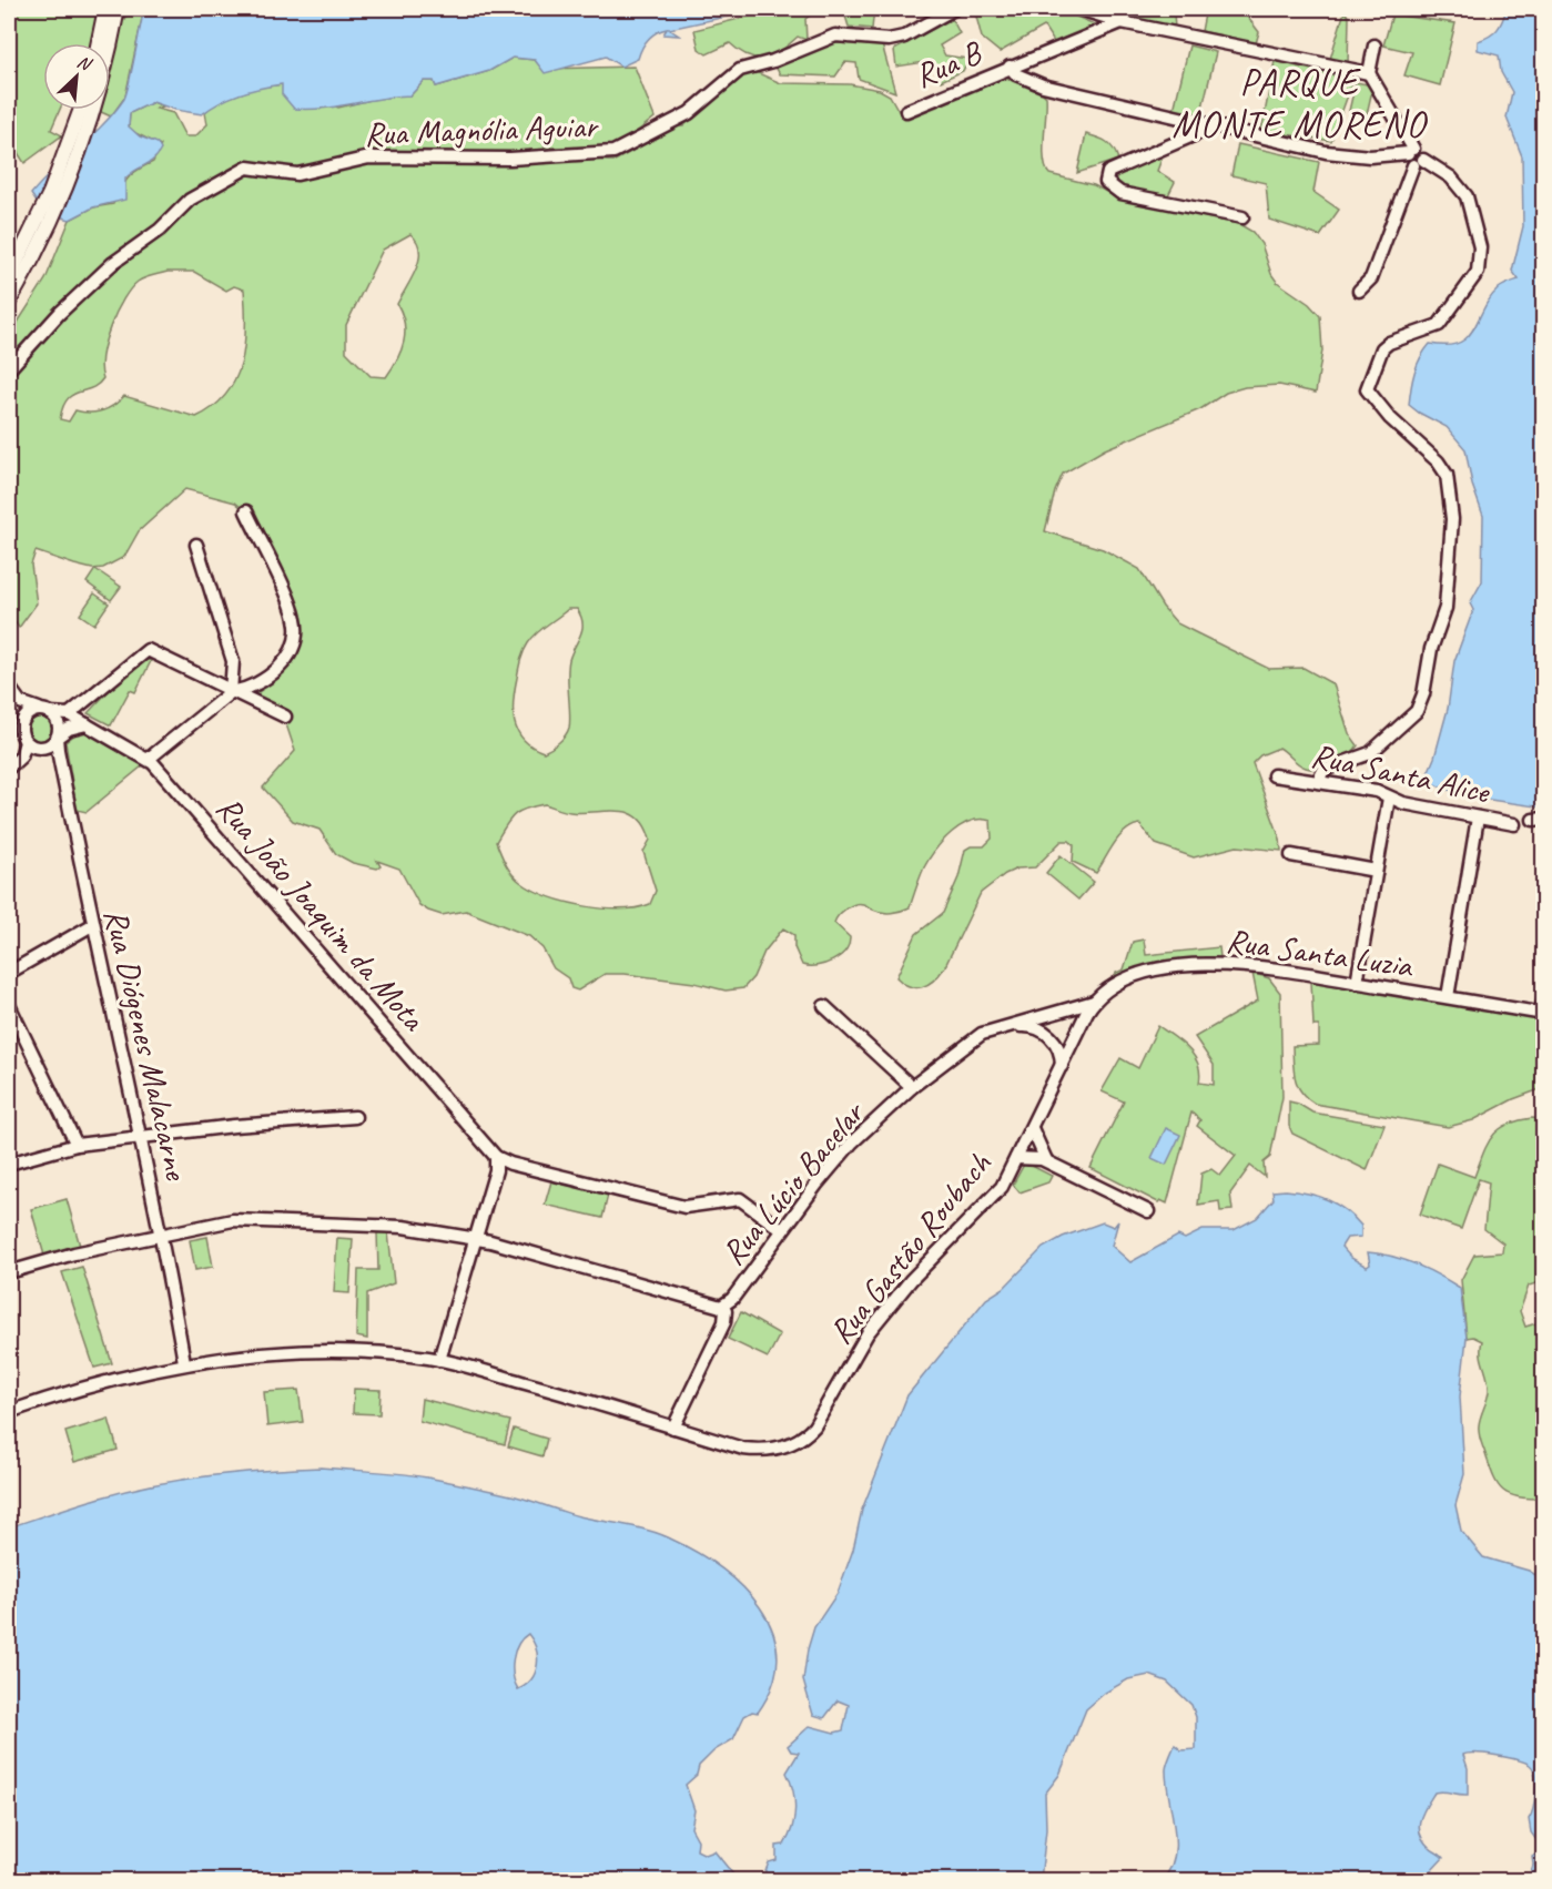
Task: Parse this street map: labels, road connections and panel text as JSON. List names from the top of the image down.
{
  "streets": {
    "street": [
      "Rua B",
      "Rua Magnólia Aguiar",
      "Rua Santa Alice",
      "Rua João Joaquim da Mota",
      "Rua Santa Luzia",
      "Rua Diógenes Malacarne",
      "Rua Lúcio Bacelar",
      "Rua Gastão Roubach"
    ]
  },
  "crossings": [
    ["Rua Santa Luzia", "Rua Lúcio Bacelar"],
    ["Rua Santa Luzia", "Rua Gastão Roubach"],
    ["Rua Diógenes Malacarne", "Rua Gastão Roubach"],
    ["Rua Lúcio Bacelar", "Rua Gastão Roubach"]
  ],
  "districts": ["PARQUE MONTE MORENO"],
  "north": "top right"
}
